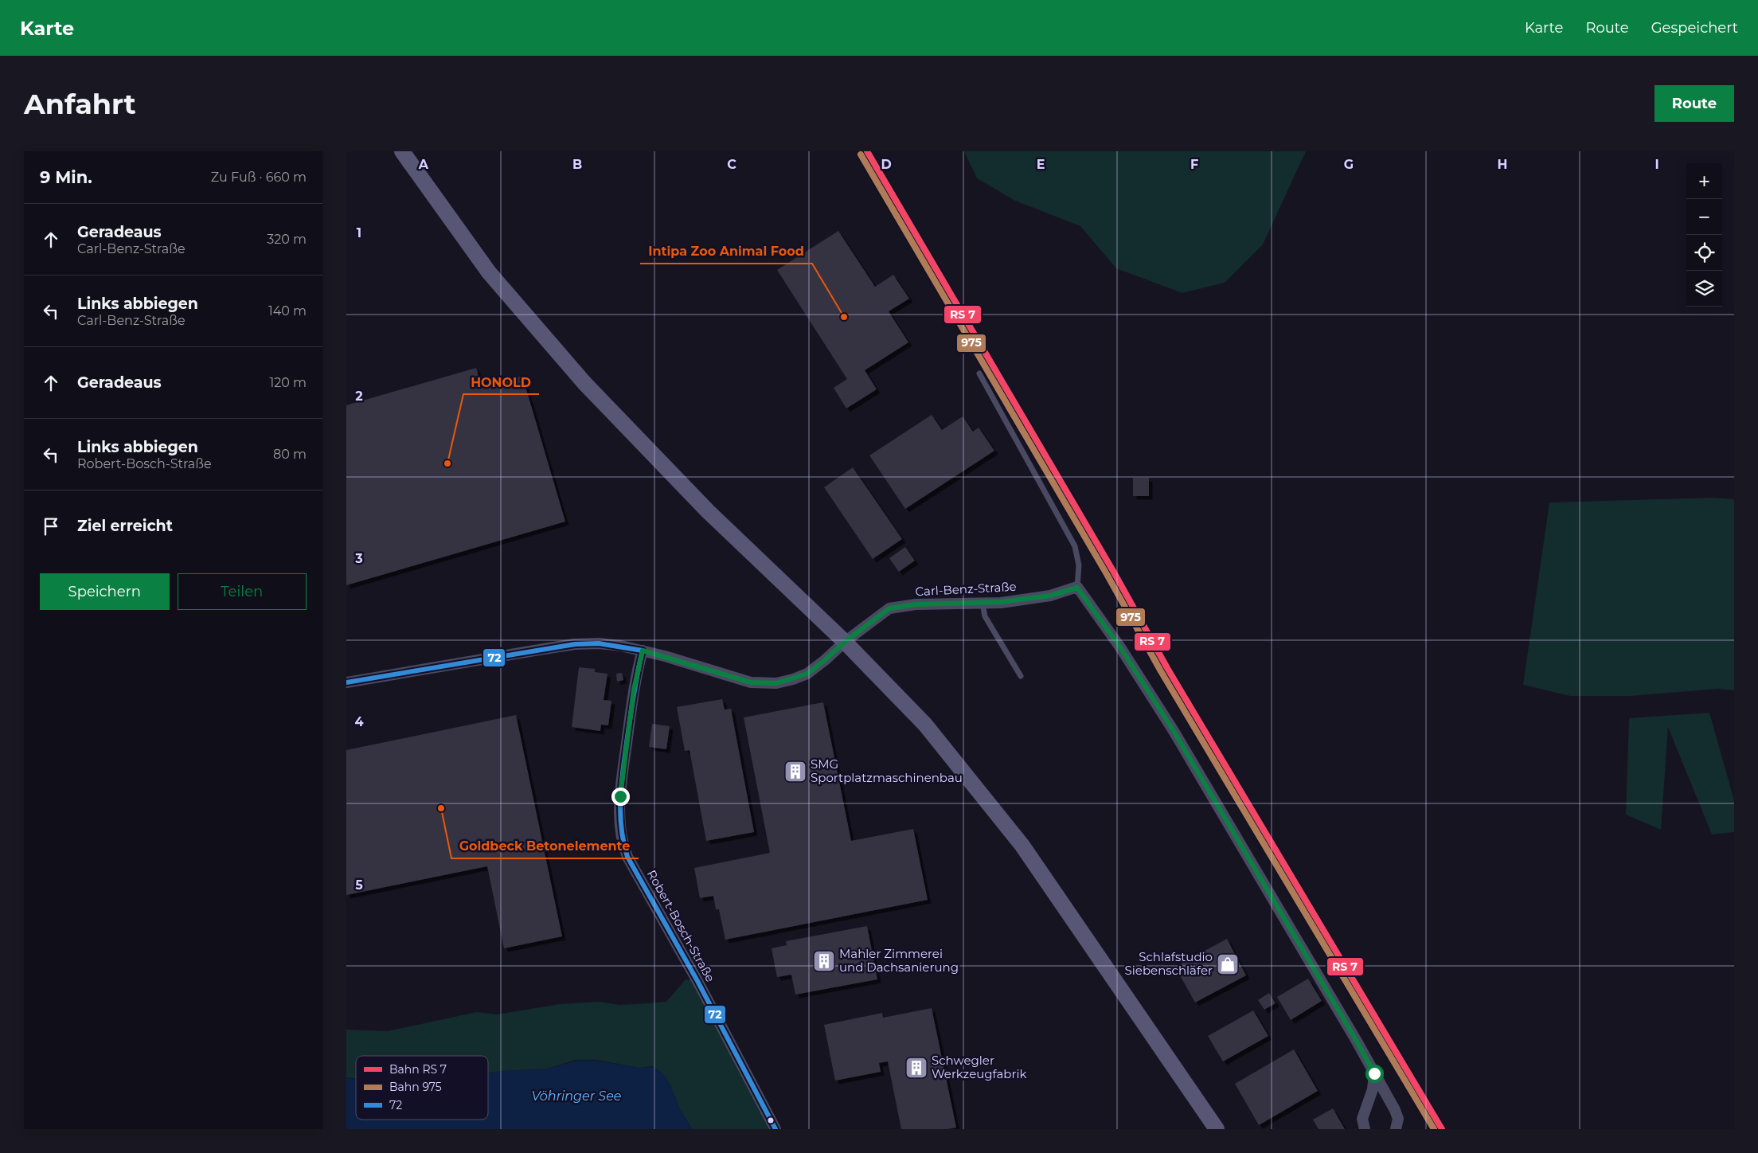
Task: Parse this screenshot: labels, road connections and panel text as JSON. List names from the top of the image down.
{
  "streets": {
    "street": ["Carl-Benz-Straße", "Robert-Bosch-Straße"]
  },
  "crossings": [
    ["Carl-Benz-Straße", "Robert-Bosch-Straße"]
  ],
  "water": ["Vöhringer See"],
  "places": {
    "other": ["Intipa Zoo Animal Food", "HONOLD", "Goldbeck Betonelemente"],
    "building": ["SMG Sportplatzmaschinenbau", "Mahler Zimmerei und Dachsanierung", "Schwegler Werkzeugfabrik"],
    "shop": ["Schlafstudio Siebenschläfer"]
  },
  "lines": ["rail line 975", "transit line 72"],
  "legend": ["Bahn RS 7", "Bahn 975", "72"],
  "page": {
    "header": "Karte",
    "nav": ["Karte", "Route", "Gespeichert"],
    "buttons": [
      "Route",
      ["Speichern", "Teilen"]
    ],
    "title": "Anfahrt",
    "heading": ["9 Min.", "Zu Fuß · 660 m"],
    "map_buttons": ["+", "−"],
    "list": [
      ["Geradeaus", "Carl-Benz-Straße", "320 m"],
      ["Links abbiegen", "Carl-Benz-Straße", "140 m"],
      ["Geradeaus", "120 m"],
      ["Links abbiegen", "Robert-Bosch-Straße", "80 m"],
      "Ziel erreicht"
    ]
  },
  "grid": {
    "columns": [
      "A",
      "B",
      "C",
      "D",
      "E",
      "F",
      "G",
      "H",
      "I"
    ],
    "rows": [
      "1",
      "2",
      "3",
      "4",
      "5"
    ]
  }
}
